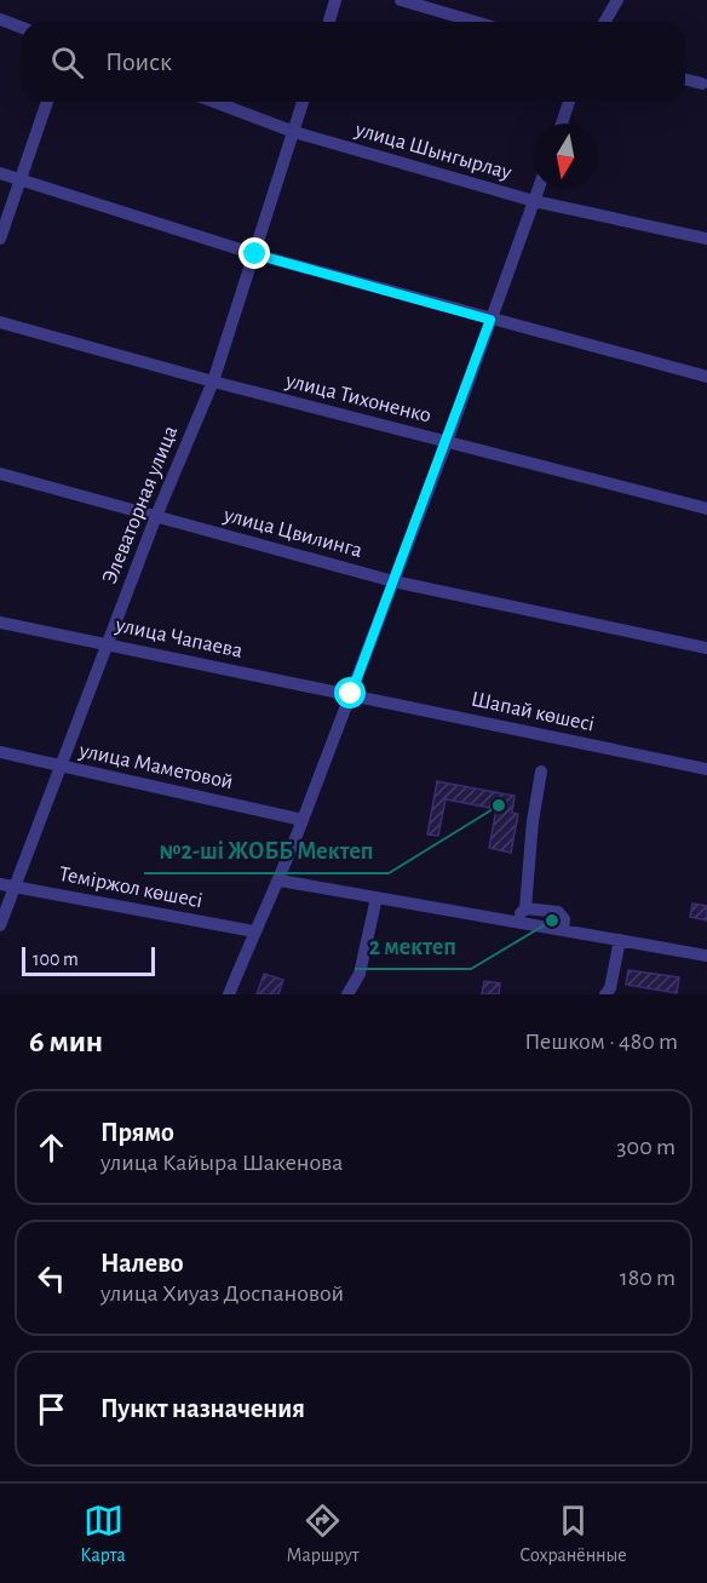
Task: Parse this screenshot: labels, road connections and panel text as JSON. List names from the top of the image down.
{
  "streets": {
    "street": [
      "улица Шынгырлау",
      "улица Тихоненко",
      "Элеваторная улица",
      "улица Цвилинга",
      "улица Чапаева",
      "Шапай көшесі",
      "улица Маметовой",
      "Теміржол көшесі"
    ]
  },
  "crossings": [
    ["улица Шынгырлау", "Элеваторная улица"],
    ["улица Тихоненко", "Элеваторная улица"],
    ["Элеваторная улица", "улица Цвилинга"],
    ["Элеваторная улица", "улица Чапаева"],
    ["Элеваторная улица", "улица Маметовой"],
    ["Элеваторная улица", "Теміржол көшесі"],
    ["улица Чапаева", "Шапай көшесі"]
  ],
  "places": ["№2-ші ЖОББ Мектеп", "2 мектеп"],
  "scale_bar": "100 m",
  "north": "bottom",
  "page": {
    "search": "Поиск",
    "scale": "100 m",
    "heading": ["6 мин", "Пешком · 480 m"],
    "list": [
      ["Прямо", "улица Кайыра Шакенова", "300 m"],
      ["Налево", "улица Хиуаз Доспановой", "180 m"],
      "Пункт назначения"
    ],
    "nav": ["Карта", "Маршрут", "Сохранённые"]
  }
}
